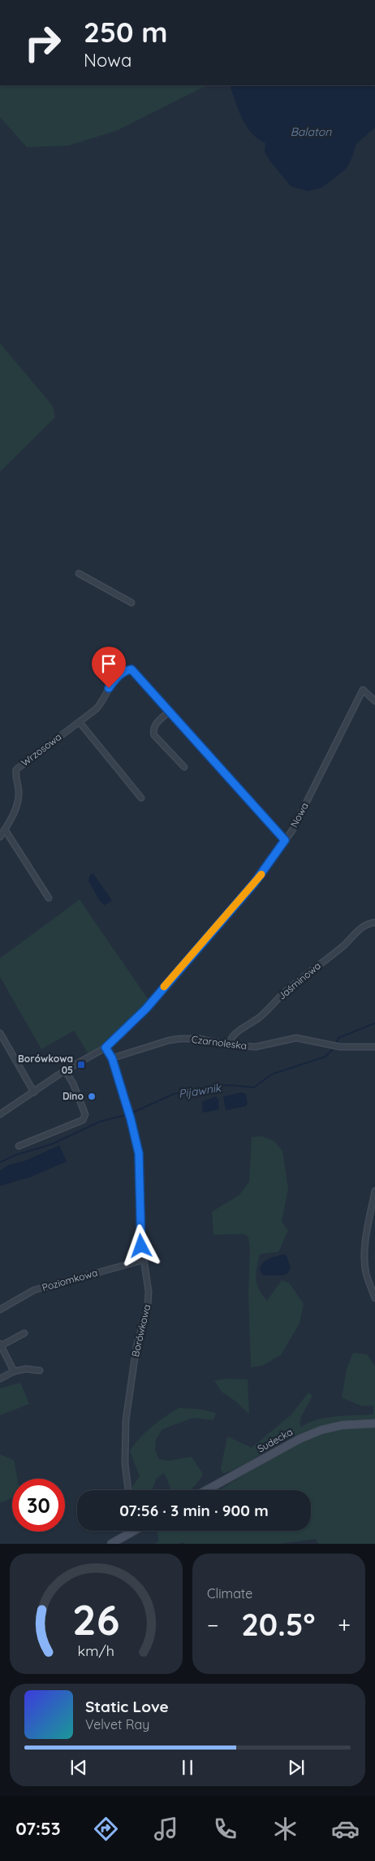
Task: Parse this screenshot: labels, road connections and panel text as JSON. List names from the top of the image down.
{
  "streets": {
    "main road": ["Sudecka"],
    "street": [
      "Wrzosowa",
      "Nowa",
      "Jaśminowa",
      "Czarnoleska",
      "Poziomkowa",
      "Borówkowa"
    ]
  },
  "crossings": [
    ["Wrzosowa", "Nowa"],
    ["Nowa", "Borówkowa"],
    ["Jaśminowa", "Czarnoleska"],
    ["Czarnoleska", "Borówkowa"],
    ["Poziomkowa", "Borówkowa"]
  ],
  "water": ["Balaton", "Pijawnik"],
  "places": {
    "transit": ["Borówkowa 05"],
    "other": ["Dino"]
  },
  "page": {
    "turn": ["250 m", "Nowa"],
    "limit": "30",
    "trip": "07:56 · 3 min · 900 m",
    "tile": "Climate",
    "heat": ["−", "20.5°", "+"],
    "song": ["Static Love", "Velvet Ray"],
    "tabs": "07:53",
    "gauge": ["26", "km/h"]
  }
}
